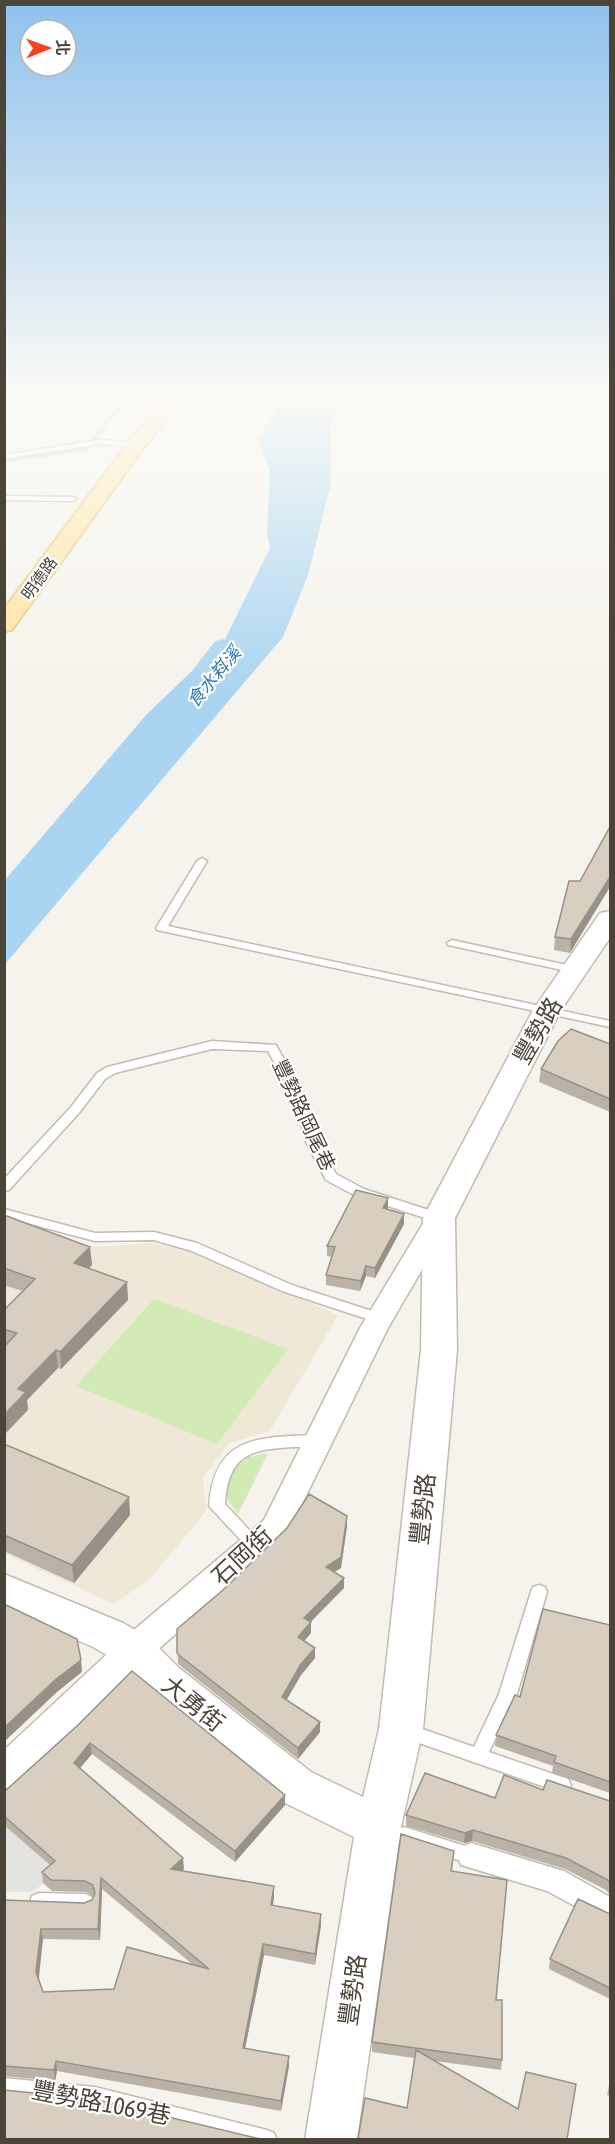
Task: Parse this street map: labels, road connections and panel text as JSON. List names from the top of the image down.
{
  "streets": {
    "main road": ["明德路"],
    "street": ["豐勢路", "石岡街", "大勇街"],
    "lane": ["豐勢路岡尾巷", "豐勢路1069巷"]
  },
  "crossings": [
    ["豐勢路", "豐勢路岡尾巷"],
    ["豐勢路", "石岡街"],
    ["豐勢路", "大勇街"],
    ["豐勢路岡尾巷", "石岡街"],
    ["石岡街", "大勇街"]
  ],
  "water": ["食水嵙溪"],
  "north": "right"
}
